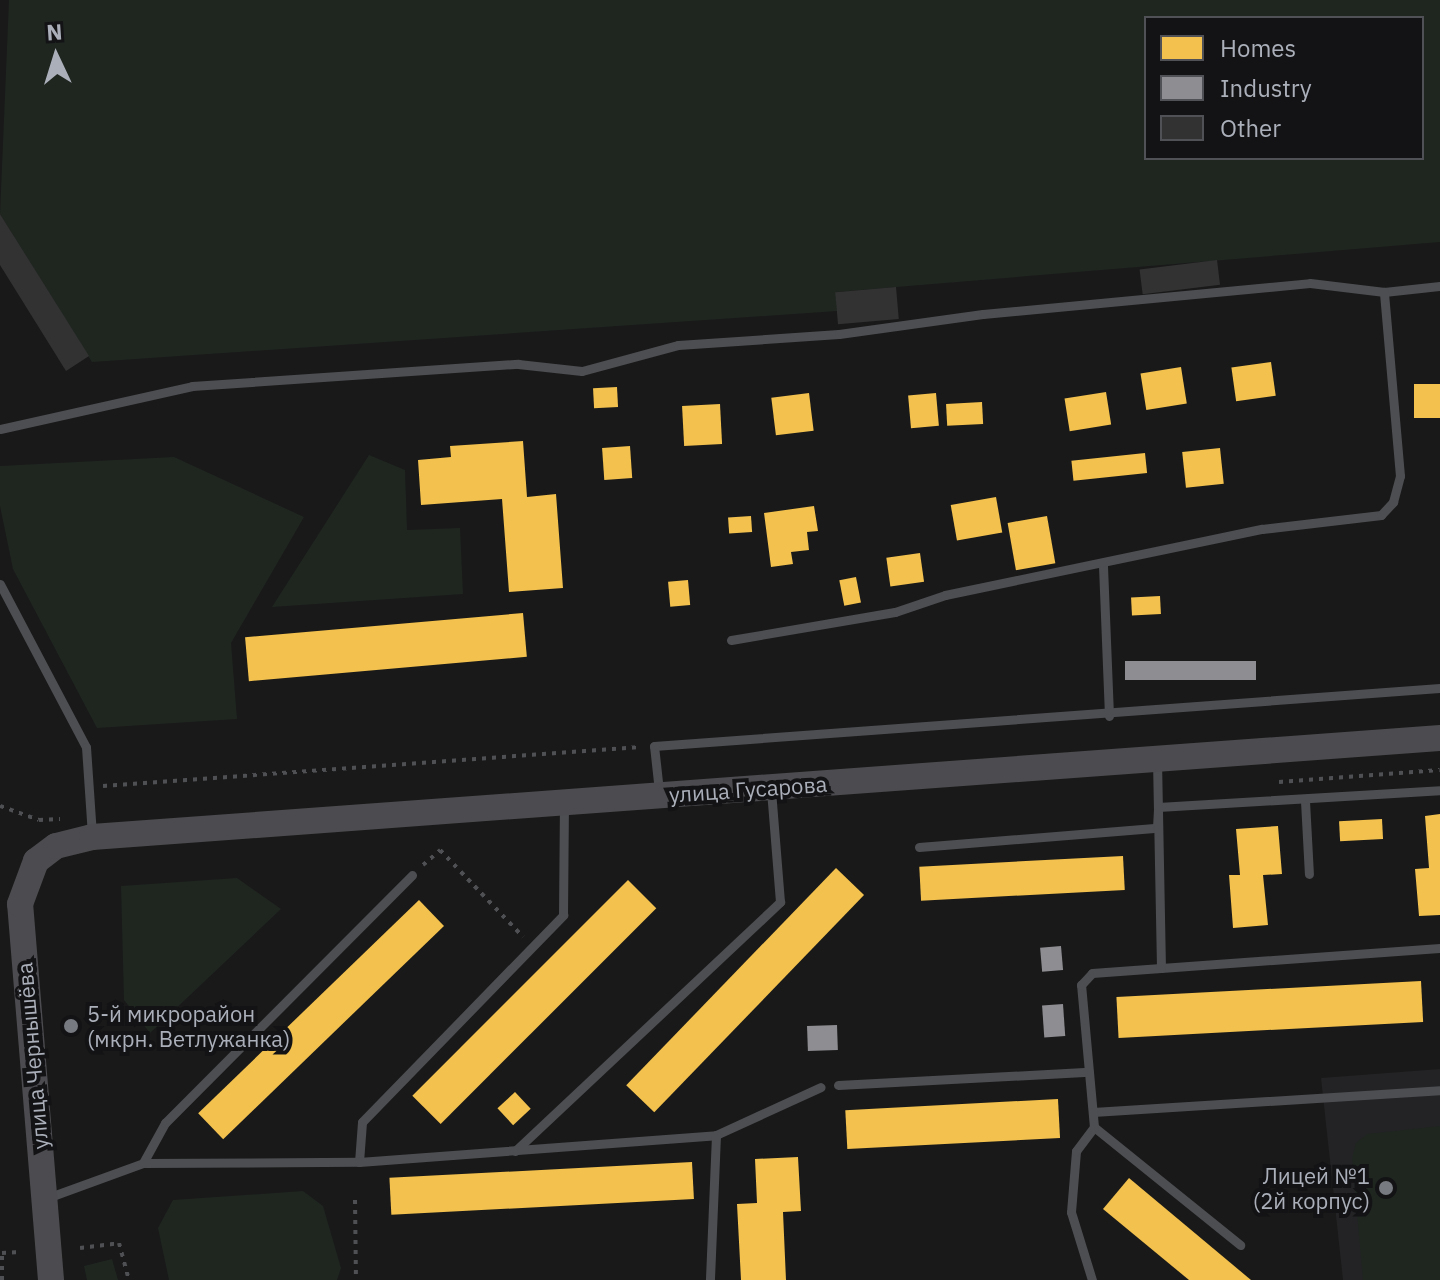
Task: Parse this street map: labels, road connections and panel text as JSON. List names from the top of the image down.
{
  "streets": {
    "street": ["улица Гусарова", "улица Чернышёва"]
  },
  "crossings": [
    ["улица Гусарова", "улица Чернышёва"]
  ],
  "places": ["5-й микрорайон (мкрн. Ветлужанка)", "Лицей №1 (2й корпус)"],
  "legend": ["Homes", "Industry", "Other"],
  "north": "top"
}
